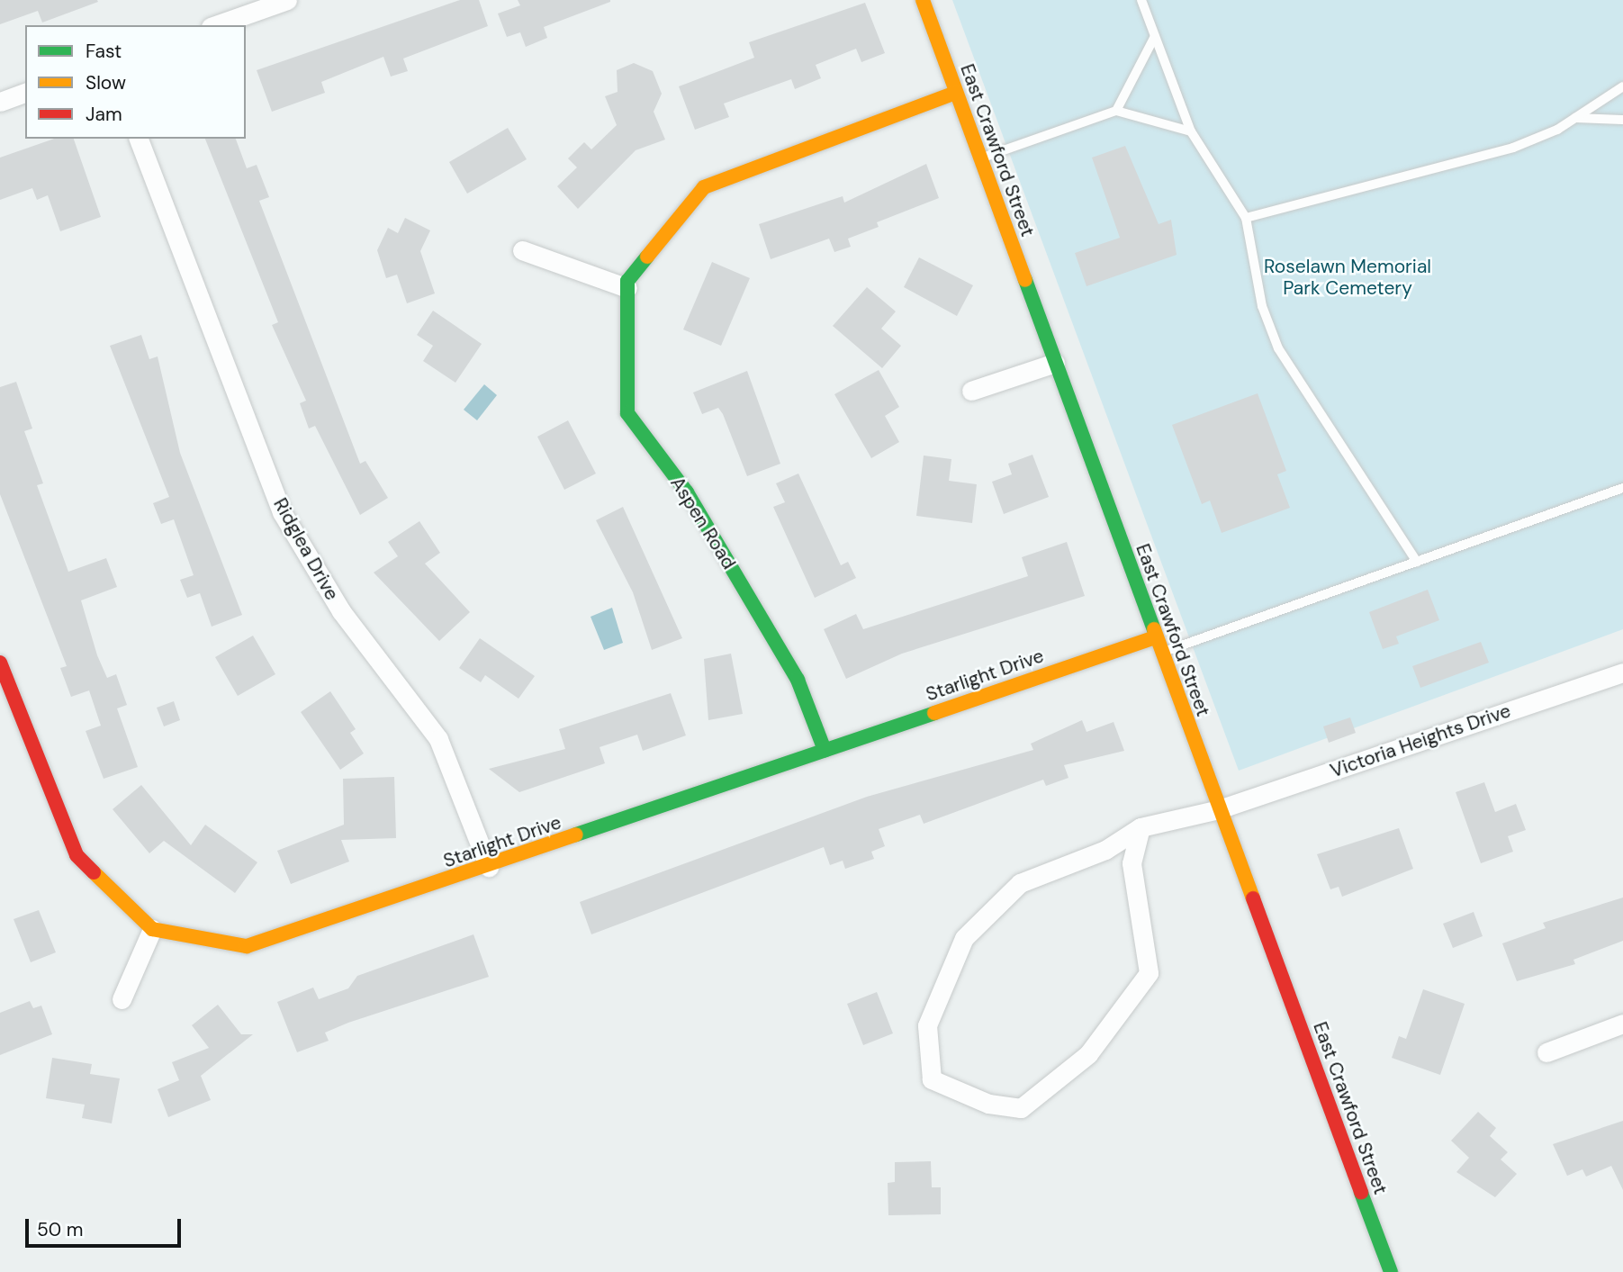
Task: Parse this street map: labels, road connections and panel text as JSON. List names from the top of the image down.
{
  "streets": {
    "street": [
      "East Crawford Street",
      "Aspen Road",
      "Ridglea Drive",
      "Starlight Drive",
      "Victoria Heights Drive"
    ]
  },
  "crossings": [
    ["East Crawford Street", "Starlight Drive"],
    ["East Crawford Street", "Victoria Heights Drive"],
    ["Aspen Road", "Starlight Drive"],
    ["Ridglea Drive", "Starlight Drive"]
  ],
  "parks": ["Roselawn Memorial Park Cemetery"],
  "legend": ["Fast", "Slow", "Jam"],
  "scale_bar": "50 m"
}
